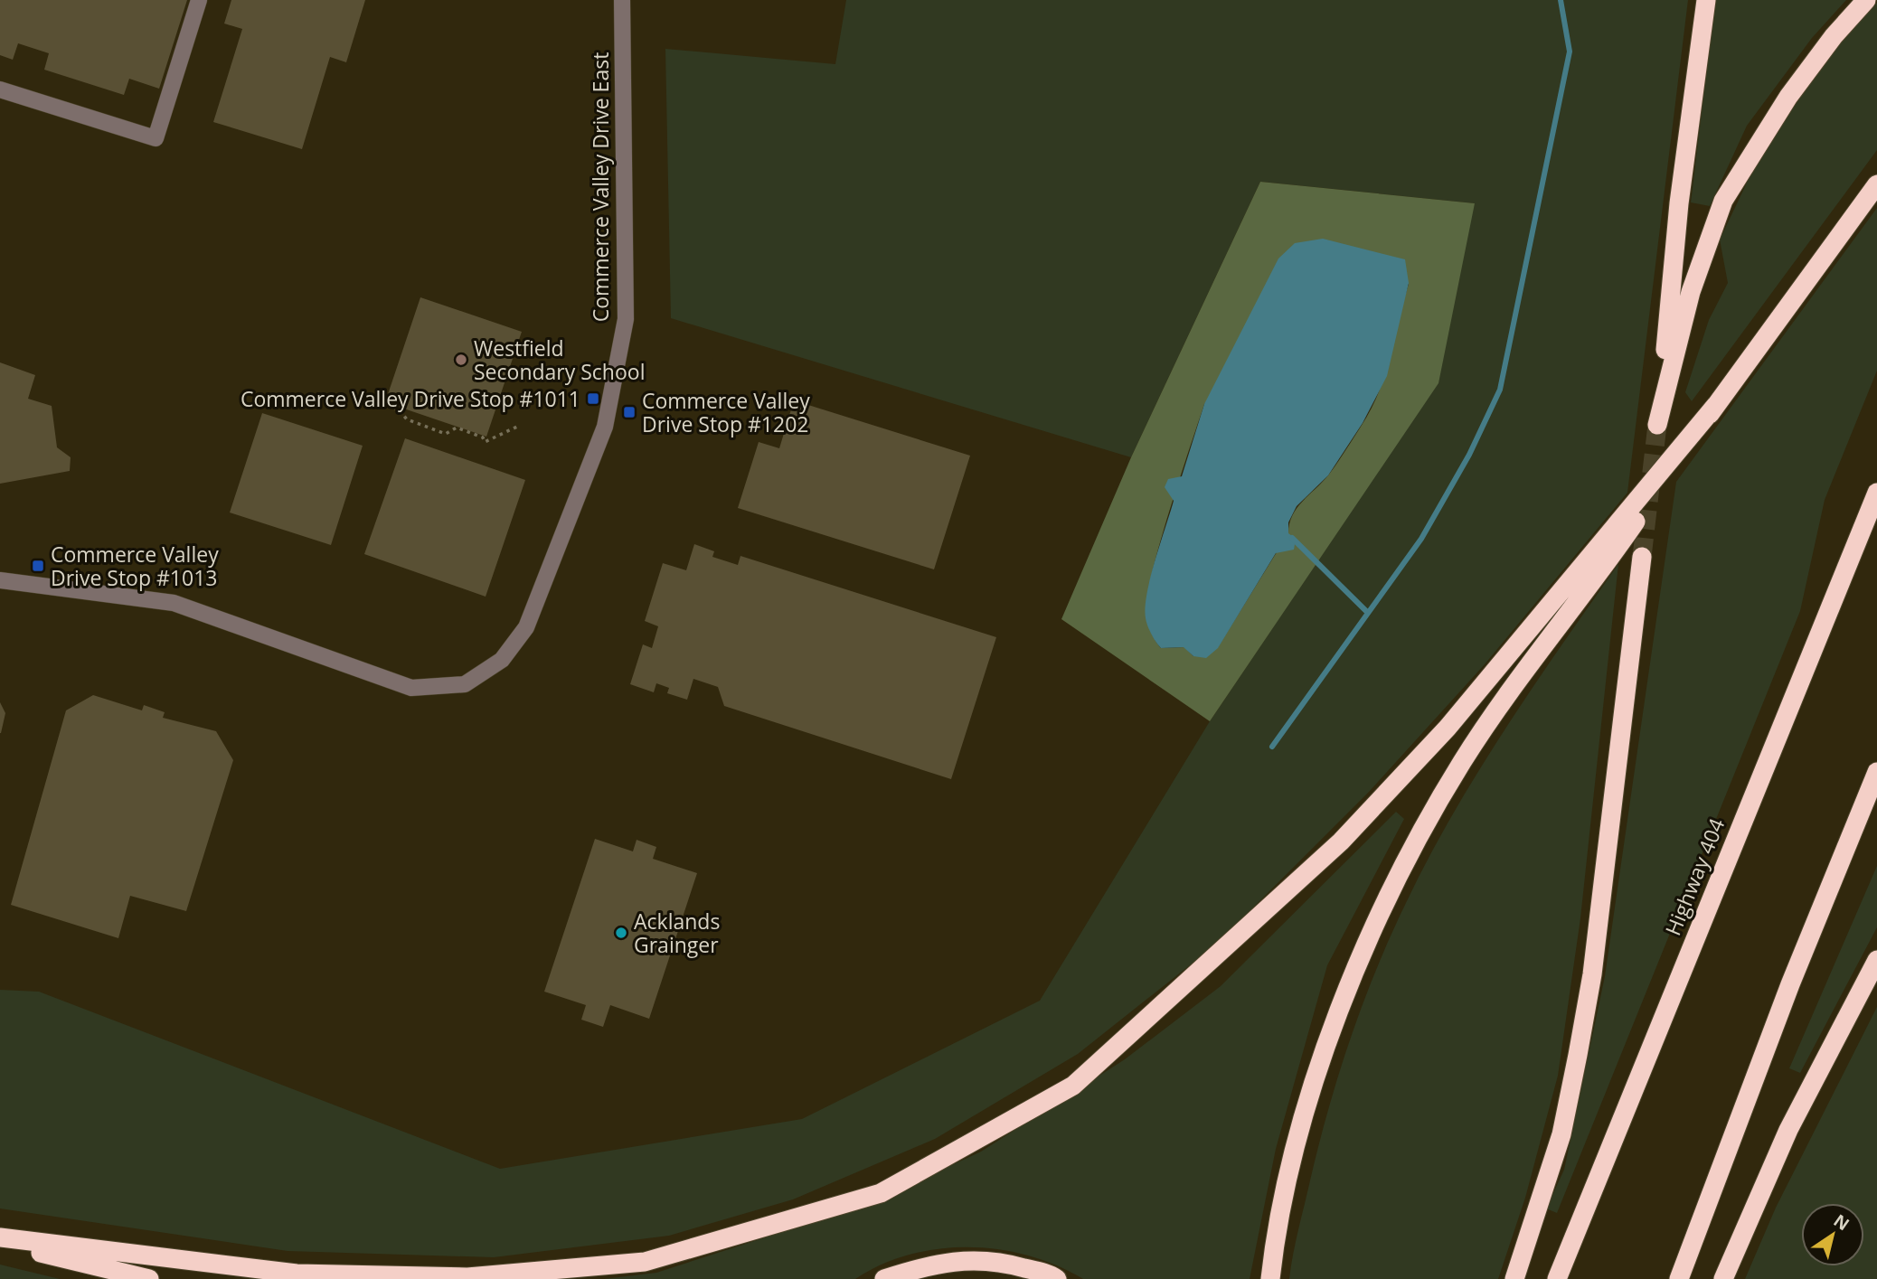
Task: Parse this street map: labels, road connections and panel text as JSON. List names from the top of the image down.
{
  "streets": {
    "highway": ["Highway 404"],
    "street": ["Commerce Valley Drive East"]
  },
  "places": {
    "other": ["Westfield Secondary School", "Acklands Grainger"],
    "transit": ["Commerce Valley Drive Stop #1011", "Commerce Valley Drive Stop #1202", "Commerce Valley Drive Stop #1013"]
  },
  "north": "top right"
}
